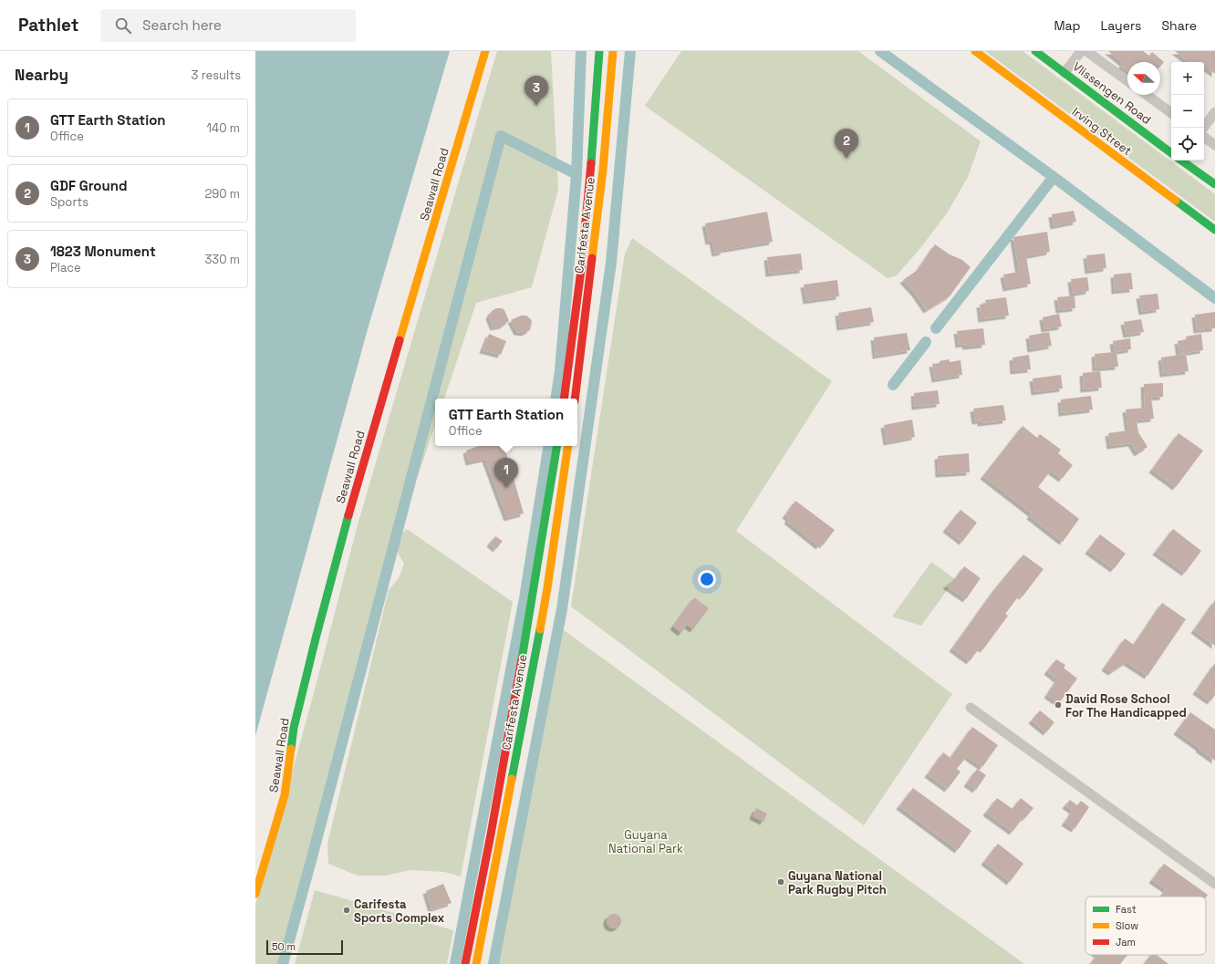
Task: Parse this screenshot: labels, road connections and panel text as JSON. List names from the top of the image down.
{
  "streets": {
    "main road": [
      "Vlissengen Road",
      "Irving Street",
      "Seawall Road",
      "Carifesta Avenue"
    ]
  },
  "parks": ["Guyana National Park"],
  "places": ["David Rose School For The Handicapped", "Guyana National Park Rugby Pitch", "Carifesta Sports Complex"],
  "legend": ["Fast", "Slow", "Jam"],
  "scale_bar": "50 m",
  "north": "left",
  "page": {
    "header": "Pathlet",
    "search": "Search here",
    "nav": ["Map", "Layers", "Share"],
    "heading": ["Nearby", "3 results"],
    "map_buttons": ["+", "−"],
    "pins": ["3", "2", "1"],
    "list": [
      {
        "mark": "1",
        "name": "GTT Earth Station",
        "note": "Office",
        "value": "140 m"
      },
      {
        "mark": "2",
        "name": "GDF Ground",
        "note": "Sports",
        "value": "290 m"
      },
      {
        "mark": "3",
        "name": "1823 Monument",
        "note": "Place",
        "value": "330 m"
      }
    ],
    "popup": ["GTT Earth Station", "Office"],
    "scale": "50 m"
  }
}
